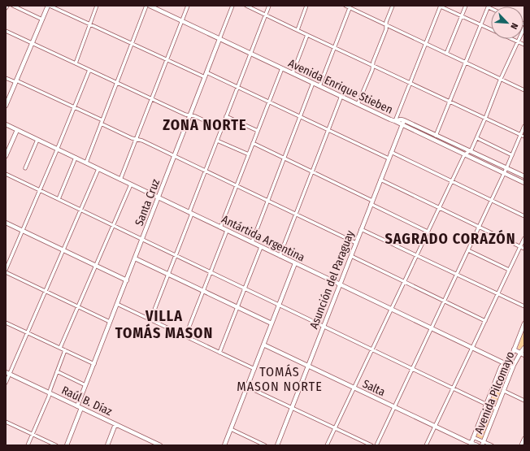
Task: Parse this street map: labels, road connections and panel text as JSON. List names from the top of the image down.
{
  "streets": {
    "main road": [
      "Avenida Enrique Stieben",
      "Santa Cruz",
      "Antártida Argentina",
      "Asunción del Paraguay",
      "Salta",
      "Avenida Pilcomayo",
      "Raúl B. Díaz"
    ]
  },
  "crossings": [
    ["Avenida Enrique Stieben", "Santa Cruz"],
    ["Avenida Enrique Stieben", "Asunción del Paraguay"],
    ["Santa Cruz", "Antártida Argentina"],
    ["Santa Cruz", "Raúl B. Díaz"],
    ["Antártida Argentina", "Asunción del Paraguay"],
    ["Antártida Argentina", "Avenida Pilcomayo"],
    ["Asunción del Paraguay", "Salta"],
    ["Salta", "Avenida Pilcomayo"]
  ],
  "districts": [
    "ZONA NORTE",
    "SAGRADO CORAZÓN",
    "VILLA TOMÁS MASON",
    "TOMÁS MASON NORTE"
  ],
  "north": "bottom right"
}
